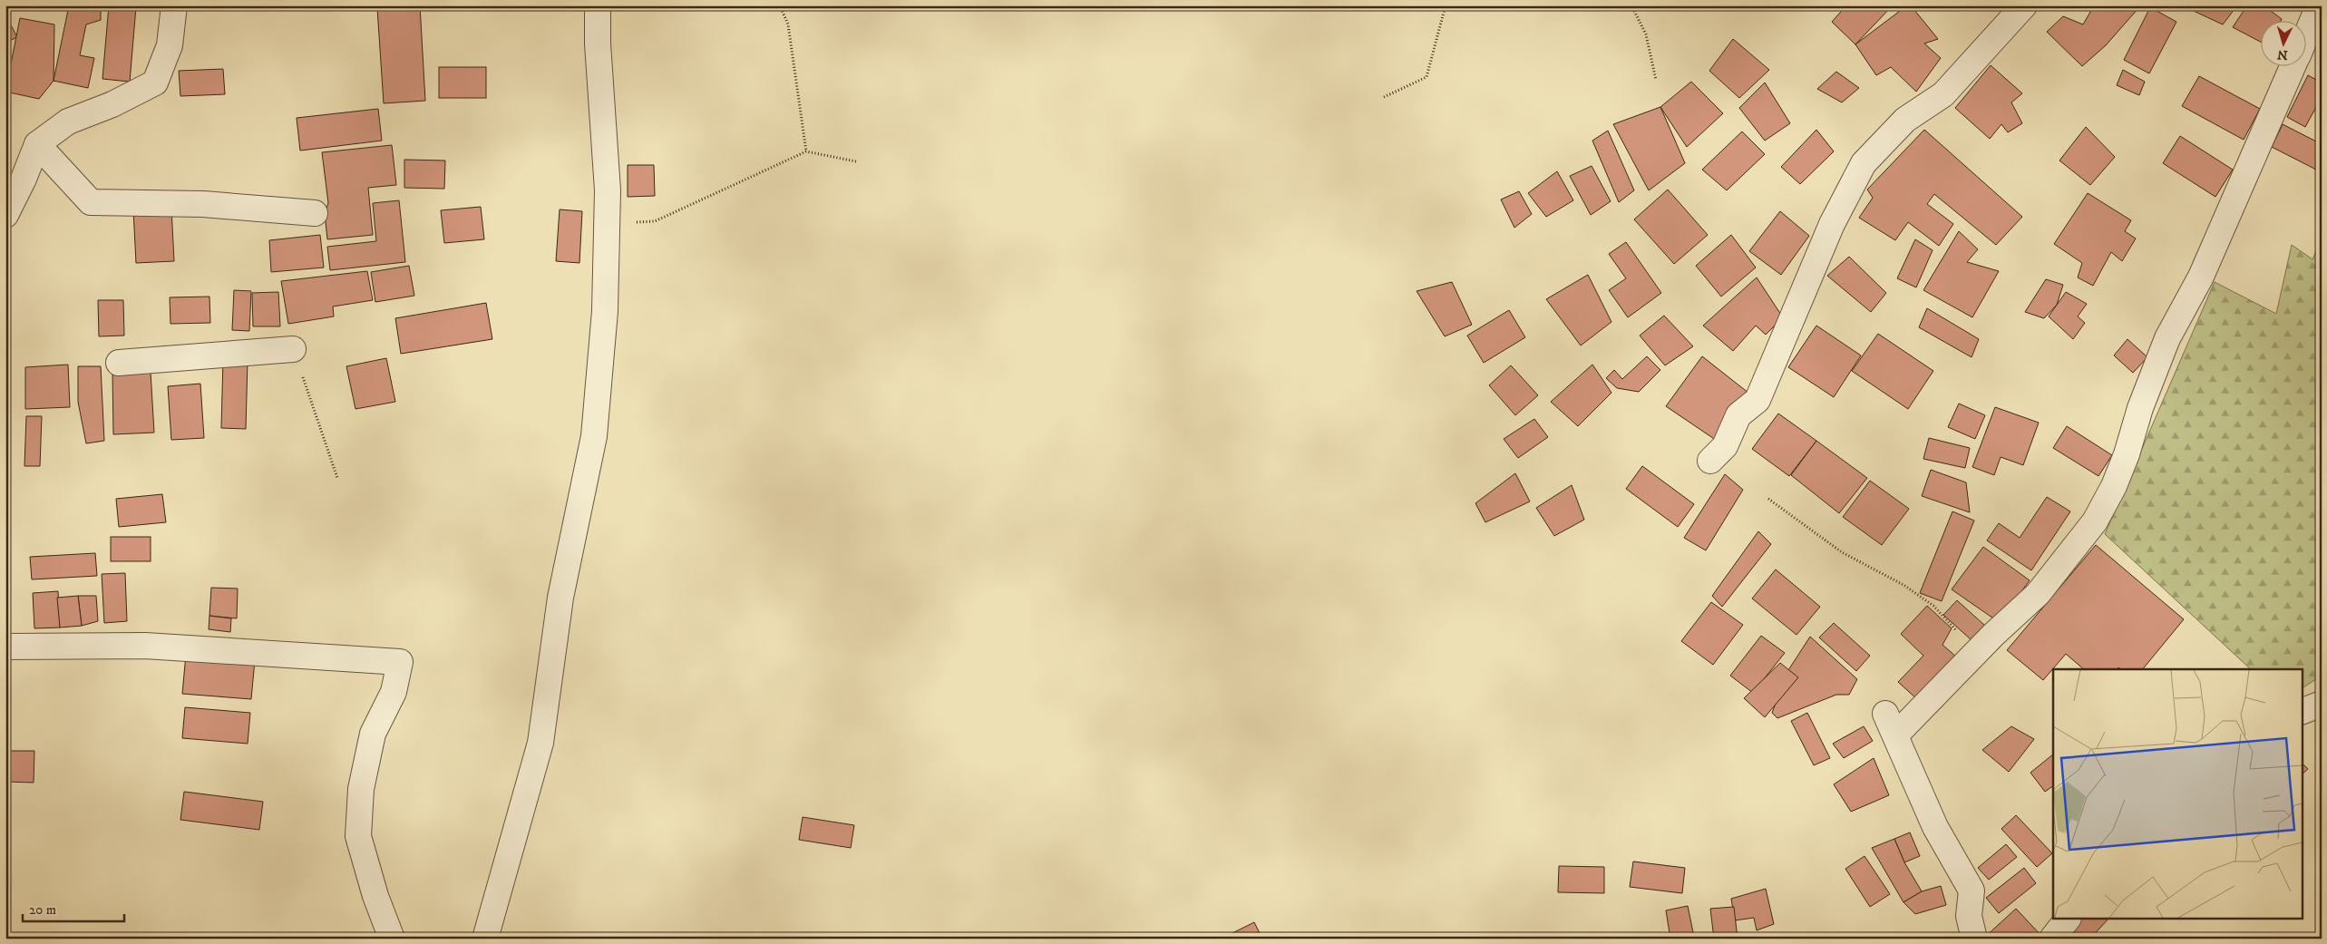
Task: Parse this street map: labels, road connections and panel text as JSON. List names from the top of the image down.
{
  "scale_bar": "20 m",
  "north": "bottom"
}
